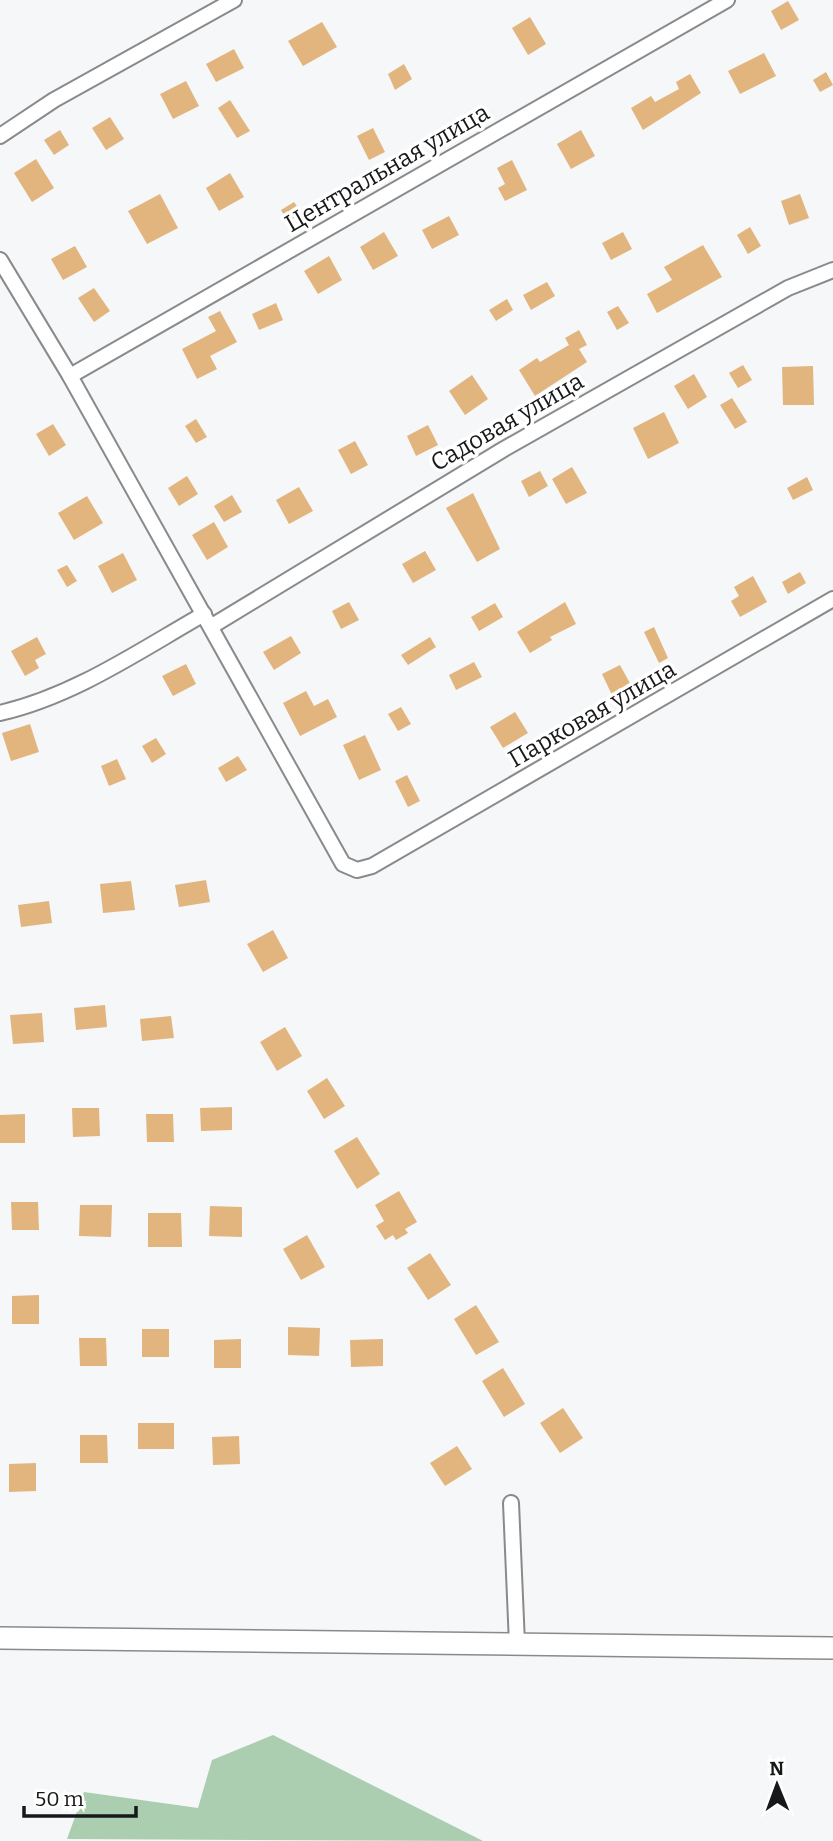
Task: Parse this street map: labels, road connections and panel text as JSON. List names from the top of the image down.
{
  "streets": {
    "street": ["Центральная улица", "Садовая улица", "Парковая улица"]
  },
  "crossings": [
    ["Садовая улица", "Парковая улица"]
  ],
  "scale_bar": "50 m",
  "north": "top"
}
